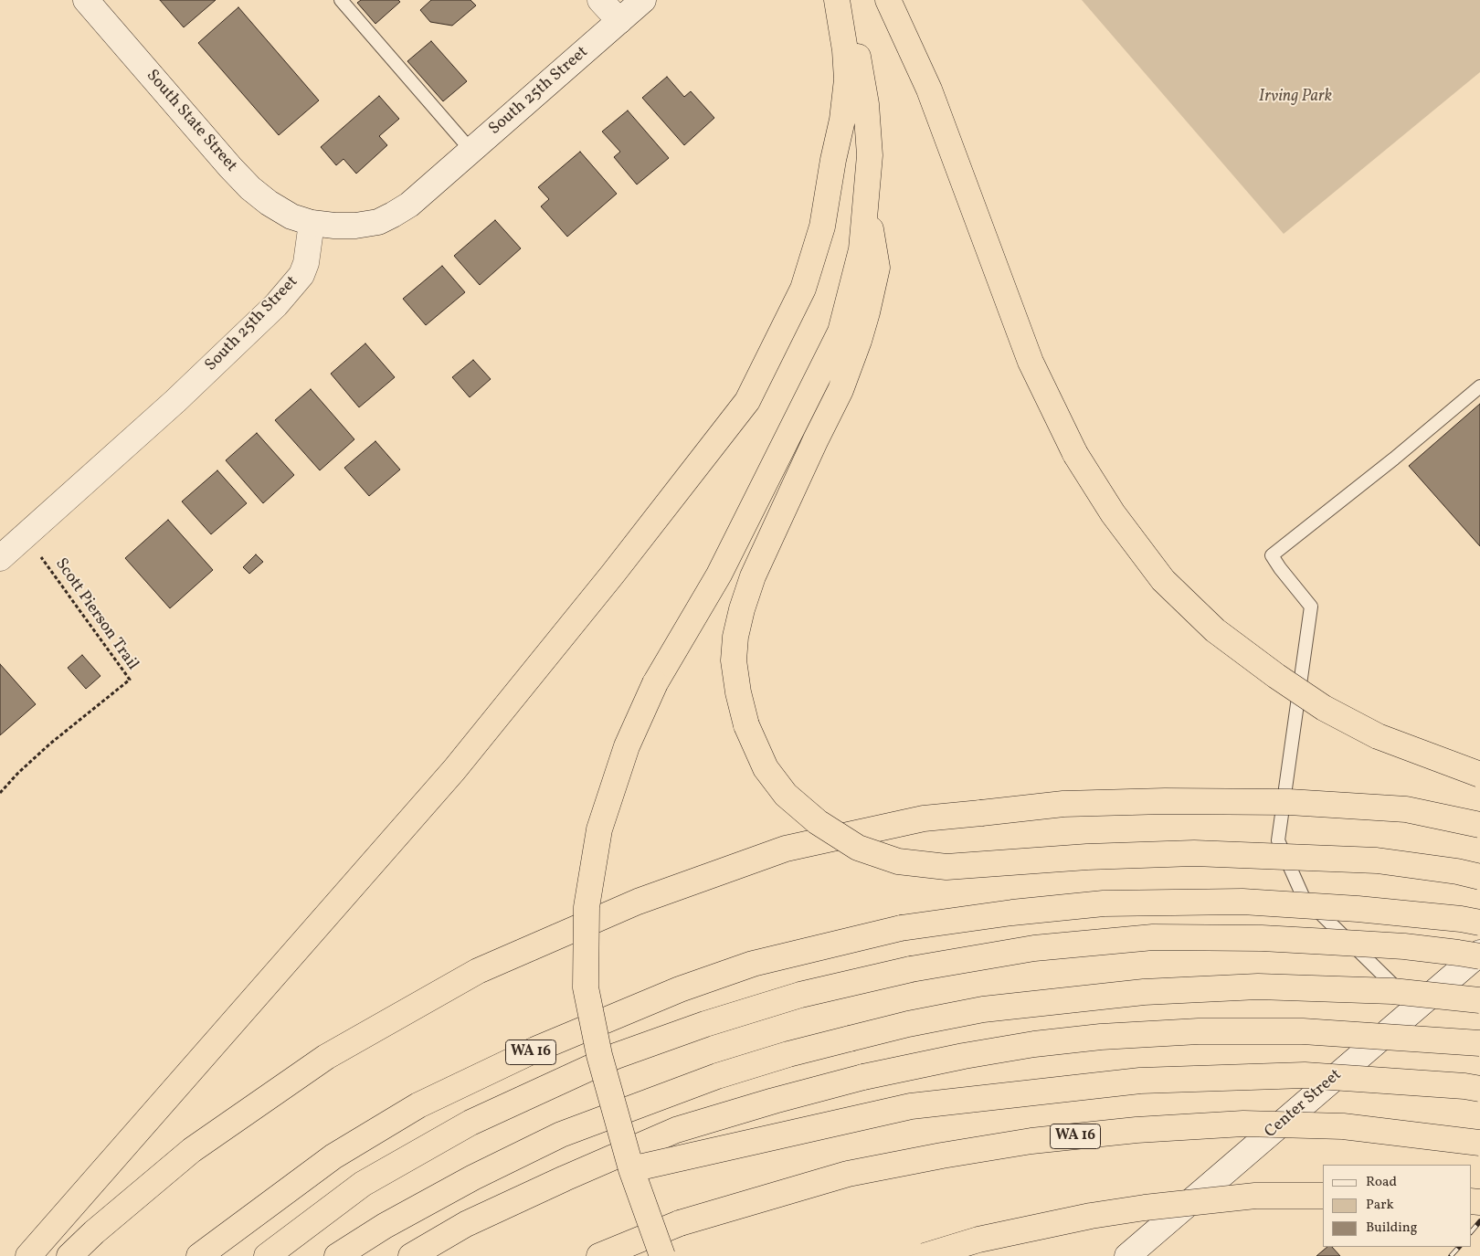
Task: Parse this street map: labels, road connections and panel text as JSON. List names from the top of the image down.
{
  "streets": {
    "highway": ["WA 16"],
    "street": ["South 25th Street", "South State Street", "Center Street"],
    "path": ["Scott Pierson Trail"]
  },
  "crossings": [
    ["South 25th Street", "South State Street"],
    ["South 25th Street", "Scott Pierson Trail"]
  ],
  "parks": ["Irving Park"],
  "legend": ["Road", "Park", "Building"]
}
